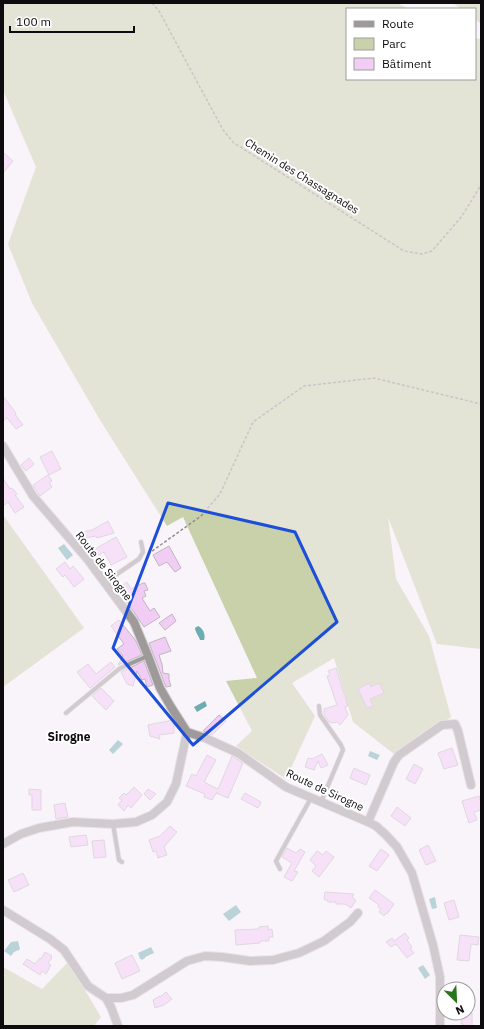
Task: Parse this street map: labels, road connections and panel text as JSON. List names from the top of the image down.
{
  "streets": {
    "street": ["Route de Sirogne"],
    "path": ["Chemin des Chassagnades"]
  },
  "districts": ["Sirogne"],
  "legend": ["Route", "Parc", "Bâtiment"],
  "scale_bar": "100 m",
  "north": "bottom right"
}
